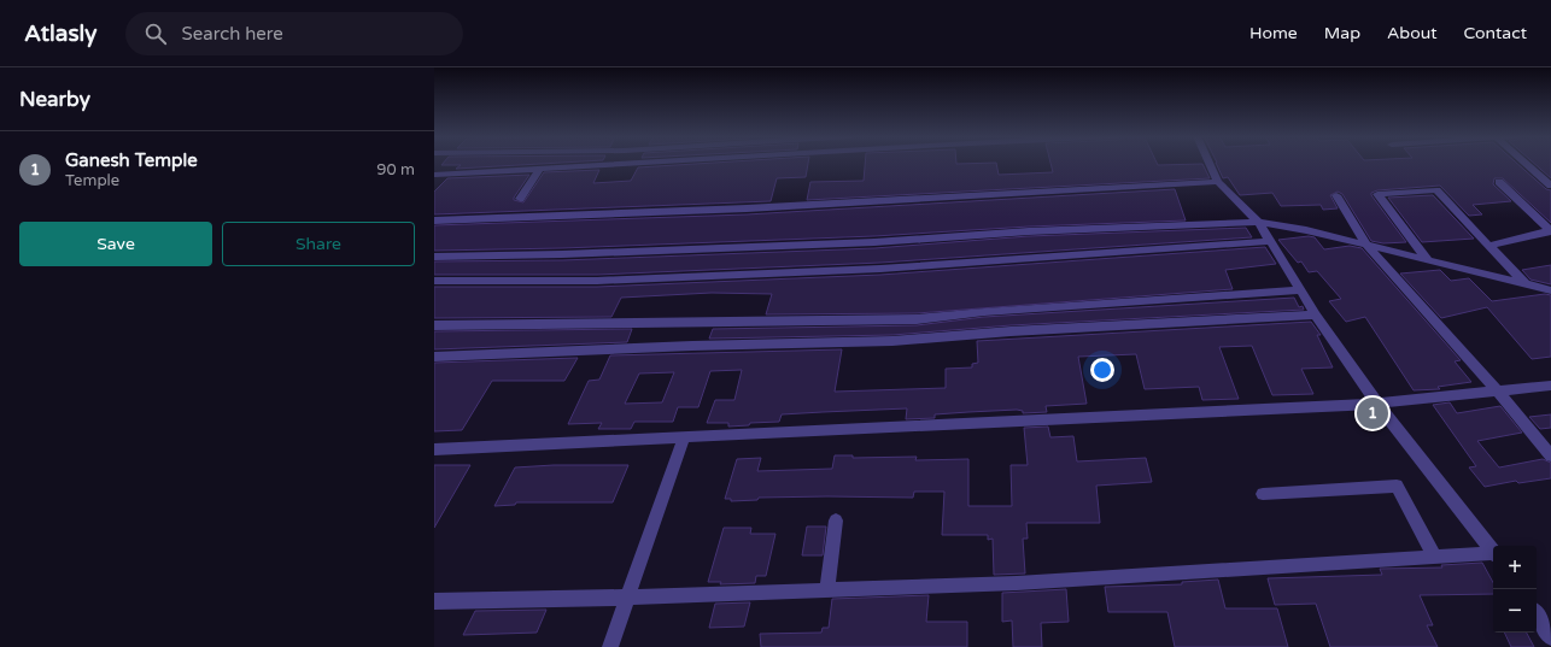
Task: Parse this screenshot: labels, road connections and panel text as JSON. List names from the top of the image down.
{
  "page": {
    "header": "Atlasly",
    "search": "Search here",
    "nav": [
      "Home",
      "Map",
      "About",
      "Contact"
    ],
    "heading": "Nearby",
    "list": [
      {
        "mark": "1",
        "name": "Ganesh Temple",
        "note": "Temple",
        "value": "90 m"
      }
    ],
    "buttons": ["Save", "Share"],
    "pins": "1",
    "map_buttons": ["+", "−"]
  }
}
